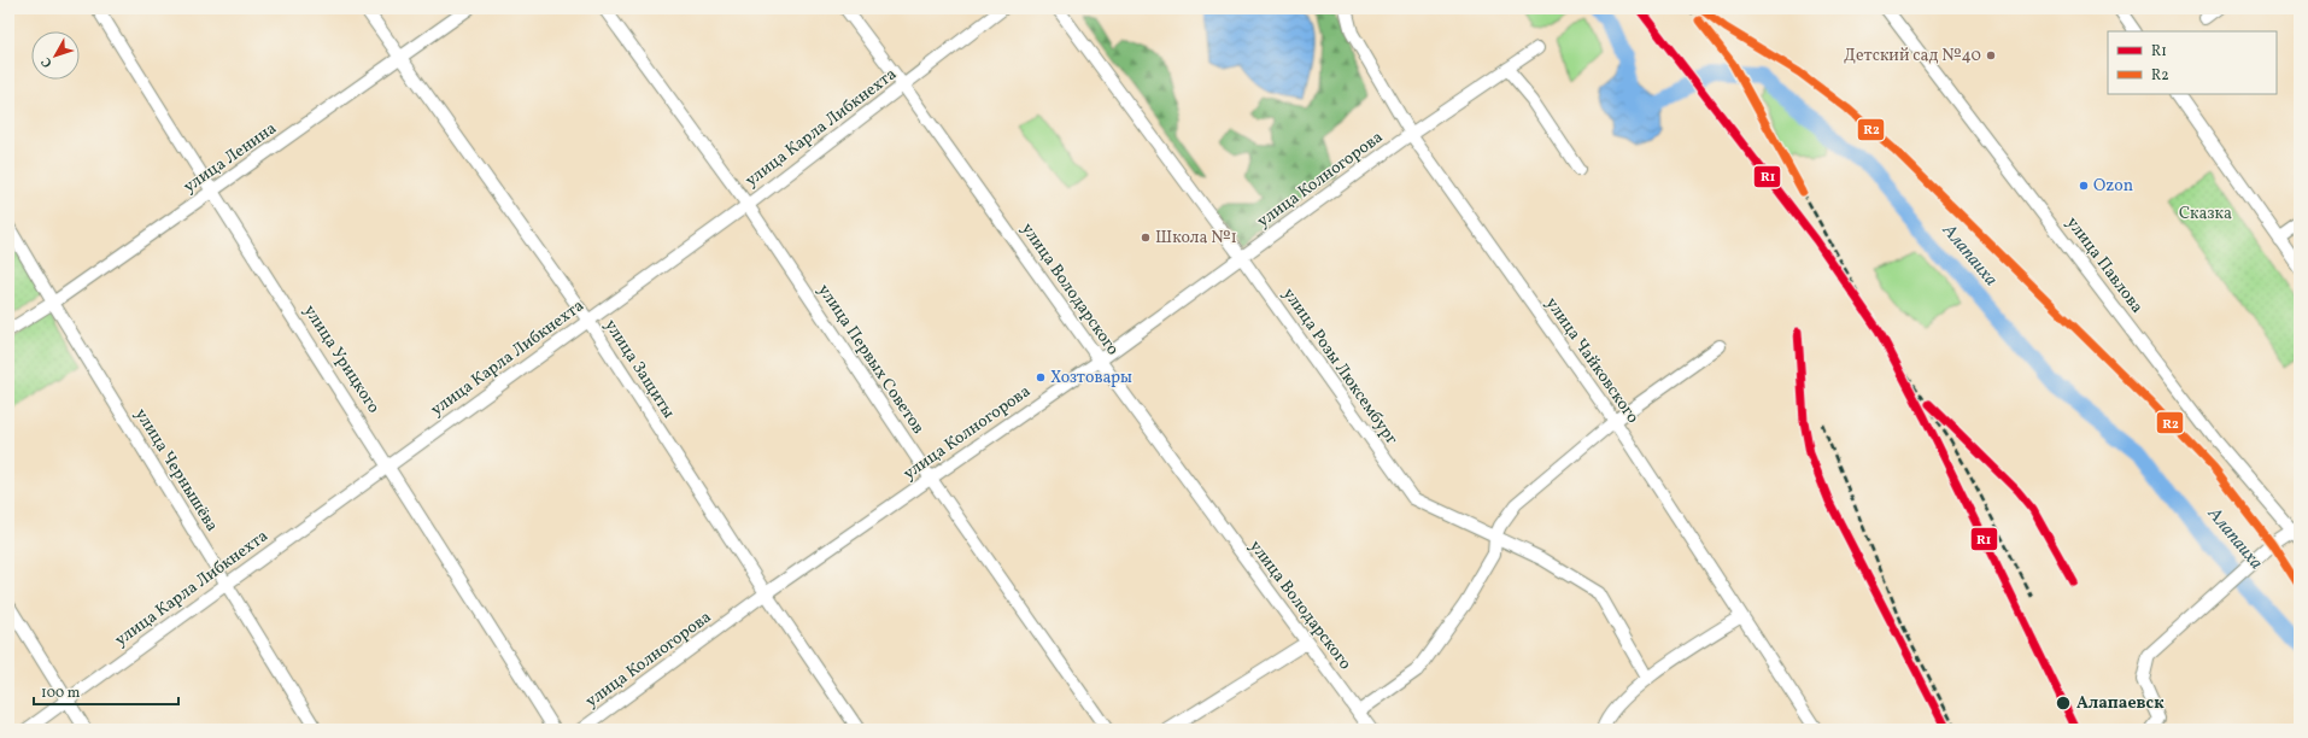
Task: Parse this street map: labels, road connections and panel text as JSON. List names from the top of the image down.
{
  "streets": {
    "street": [
      "улица Карла Либкнехта",
      "улица Ленина",
      "улица Колногорова",
      "улица Павлова",
      "улица Володарского",
      "улица Урицкого",
      "улица Первых Советов",
      "улица Чайковского",
      "улица Розы Люксембург",
      "улица Защиты",
      "улица Чернышёва"
    ]
  },
  "crossings": [
    ["улица Карла Либкнехта", "улица Володарского"],
    ["улица Карла Либкнехта", "улица Урицкого"],
    ["улица Карла Либкнехта", "улица Первых Советов"],
    ["улица Карла Либкнехта", "улица Защиты"],
    ["улица Карла Либкнехта", "улица Чернышёва"],
    ["улица Ленина", "улица Урицкого"],
    ["улица Ленина", "улица Защиты"],
    ["улица Ленина", "улица Чернышёва"],
    ["улица Колногорова", "улица Володарского"],
    ["улица Колногорова", "улица Первых Советов"],
    ["улица Колногорова", "улица Чайковского"],
    ["улица Колногорова", "улица Розы Люксембург"],
    ["улица Колногорова", "улица Защиты"]
  ],
  "water": ["Алапаиха"],
  "parks": ["Сказка"],
  "places": [
    "Детский сад №40",
    "Ozon",
    "Школа №1",
    "Хозтовары",
    "Алапаевск"
  ],
  "lines": ["transit line R1", "transit line R2"],
  "legend": ["R1", "R2"],
  "scale_bar": "100 m",
  "north": "bottom left"
}
